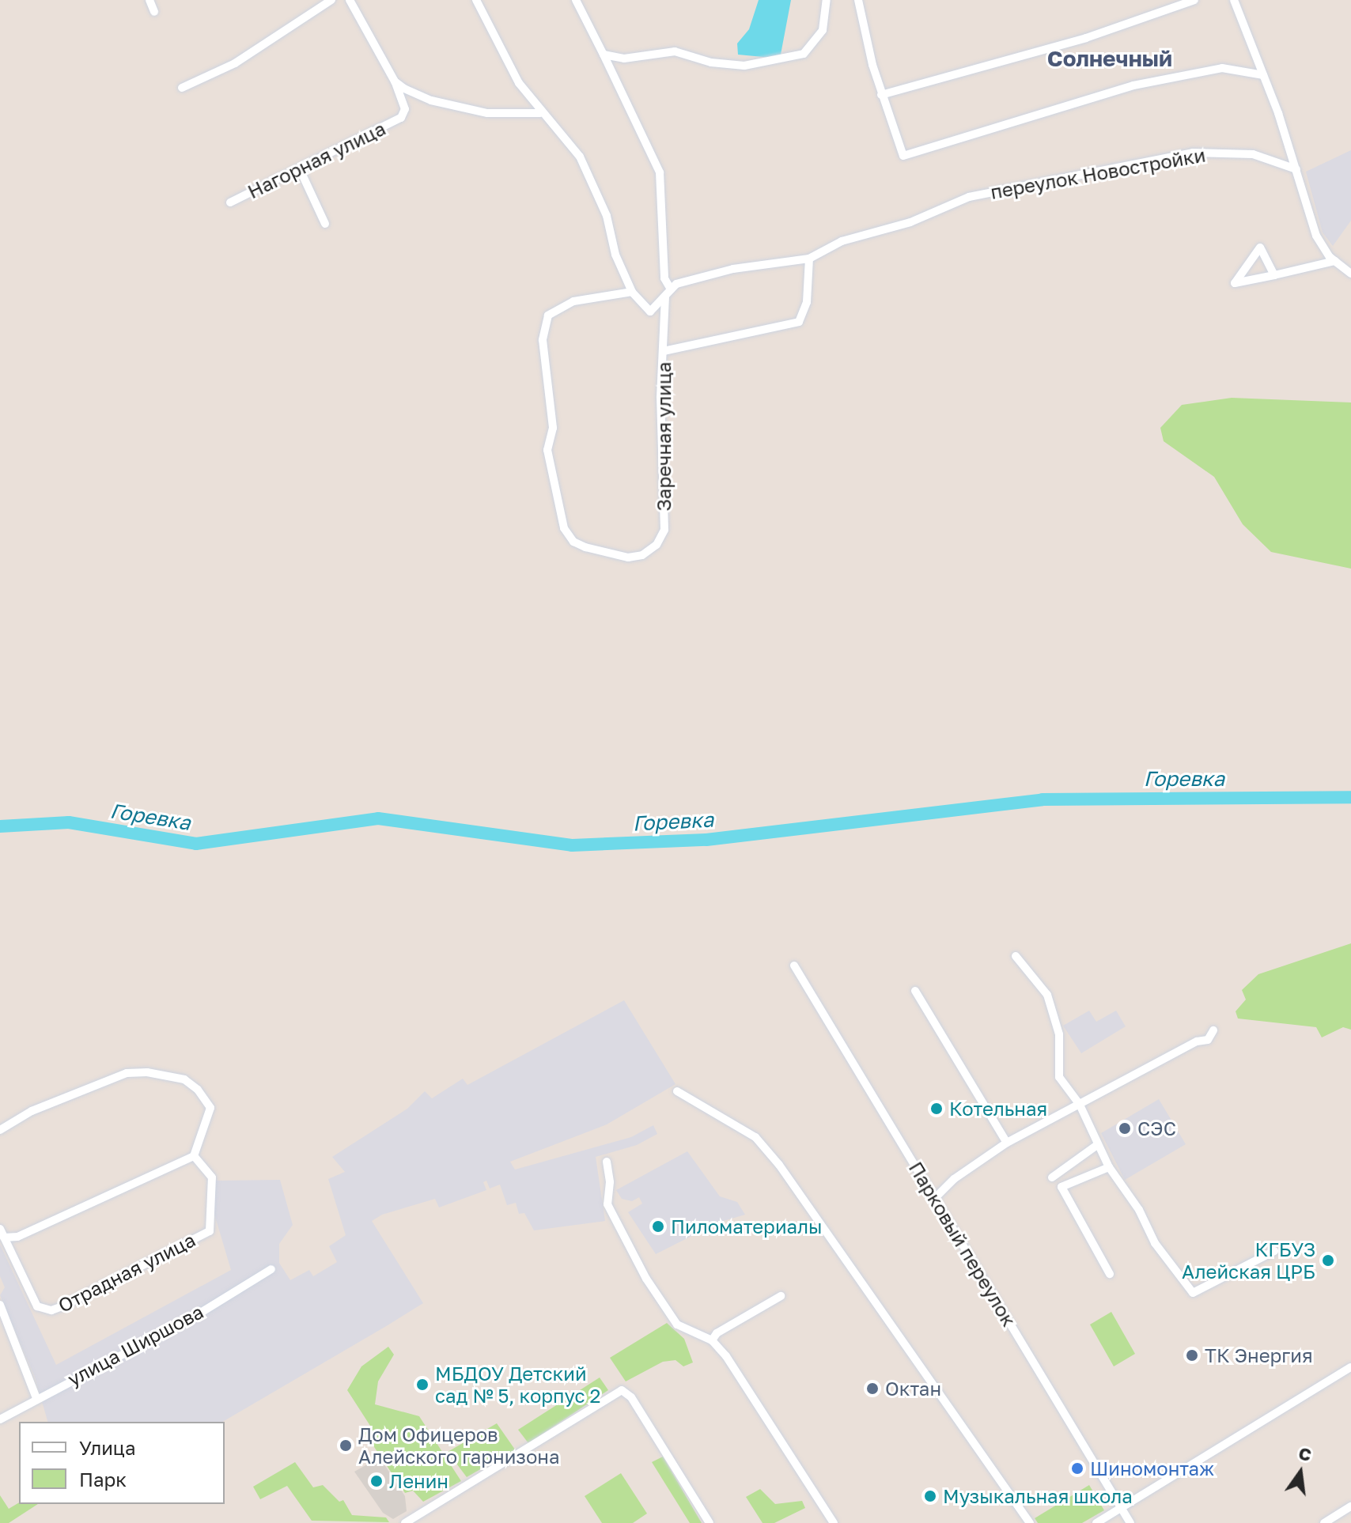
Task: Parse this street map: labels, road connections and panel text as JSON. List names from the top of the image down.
{
  "streets": {
    "street": [
      "Нагорная улица",
      "переулок Новостройки",
      "Заречная улица",
      "Парковый переулок",
      "Отрадная улица",
      "улица Ширшова"
    ]
  },
  "districts": ["Солнечный"],
  "water": ["Горевка"],
  "places": [
    "Котельная",
    "СЭС",
    "Пиломатериалы",
    "КГБУЗ Алейская ЦРБ",
    "ТК Энергия",
    "МБДОУ Детский сад № 5, корпус 2",
    "Октан",
    "Дом Офицеров Алейского гарнизона",
    "Шиномонтаж",
    "Ленин",
    "Музыкальная школа"
  ],
  "legend": ["Улица", "Парк"],
  "north": "top"
}
